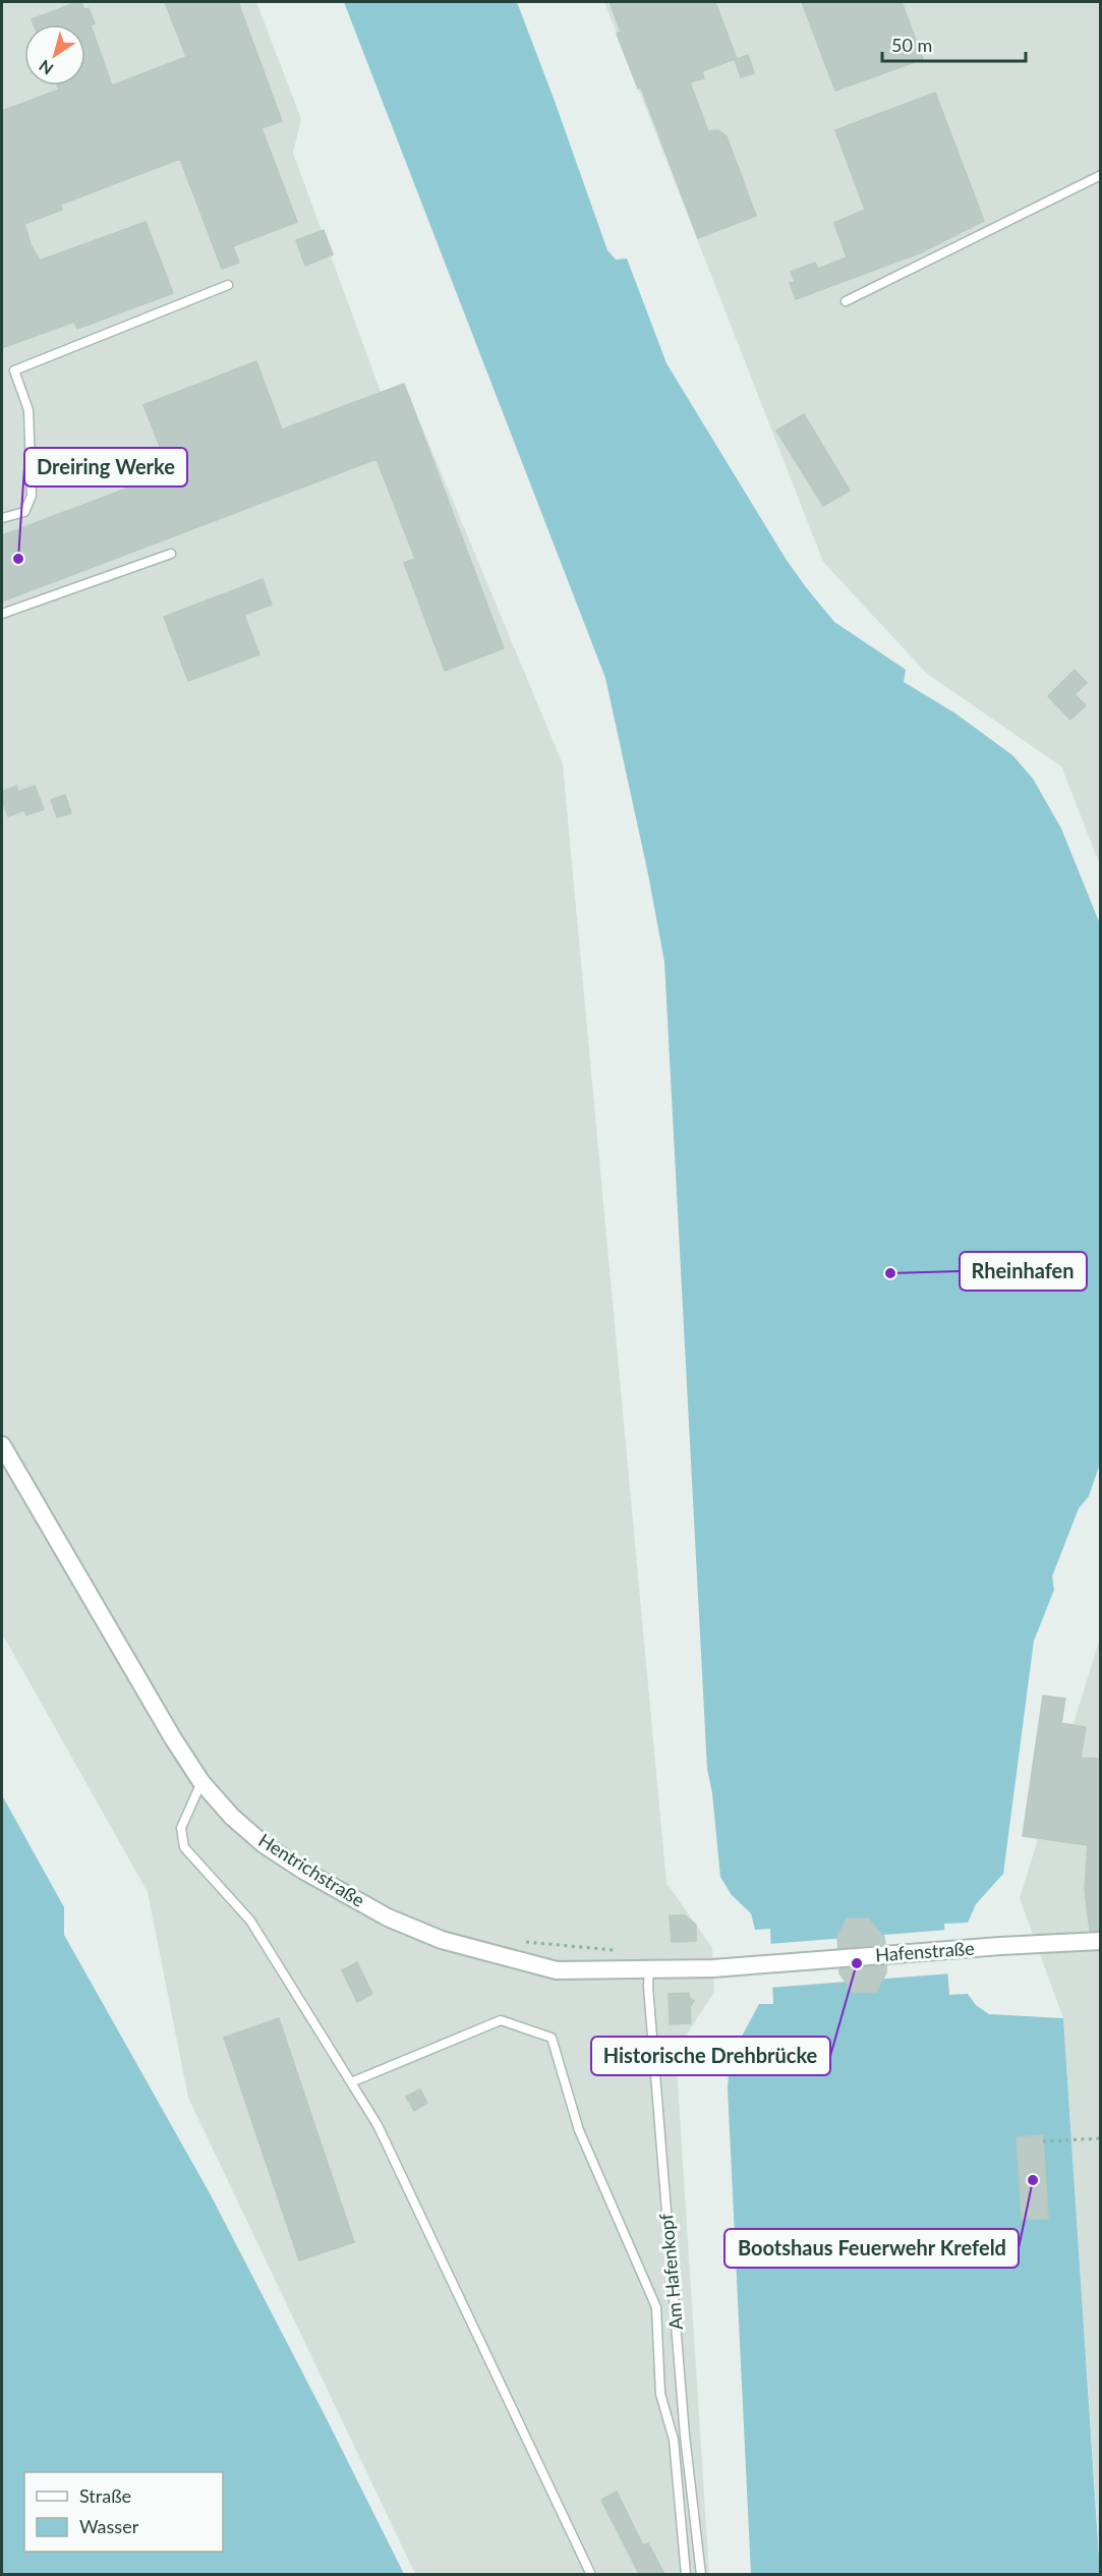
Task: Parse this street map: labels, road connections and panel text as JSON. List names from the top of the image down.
{
  "streets": {
    "street": ["Hentrichstraße", "Hafenstraße"],
    "lane": ["Am Hafenkopf"]
  },
  "crossings": [
    ["Hentrichstraße", "Hafenstraße"],
    ["Hentrichstraße", "Am Hafenkopf"]
  ],
  "places": [
    "Dreiring Werke",
    "Rheinhafen",
    "Historische Drehbrücke",
    "Bootshaus Feuerwehr Krefeld"
  ],
  "legend": ["Straße", "Wasser"],
  "scale_bar": "50 m",
  "north": "bottom left"
}
